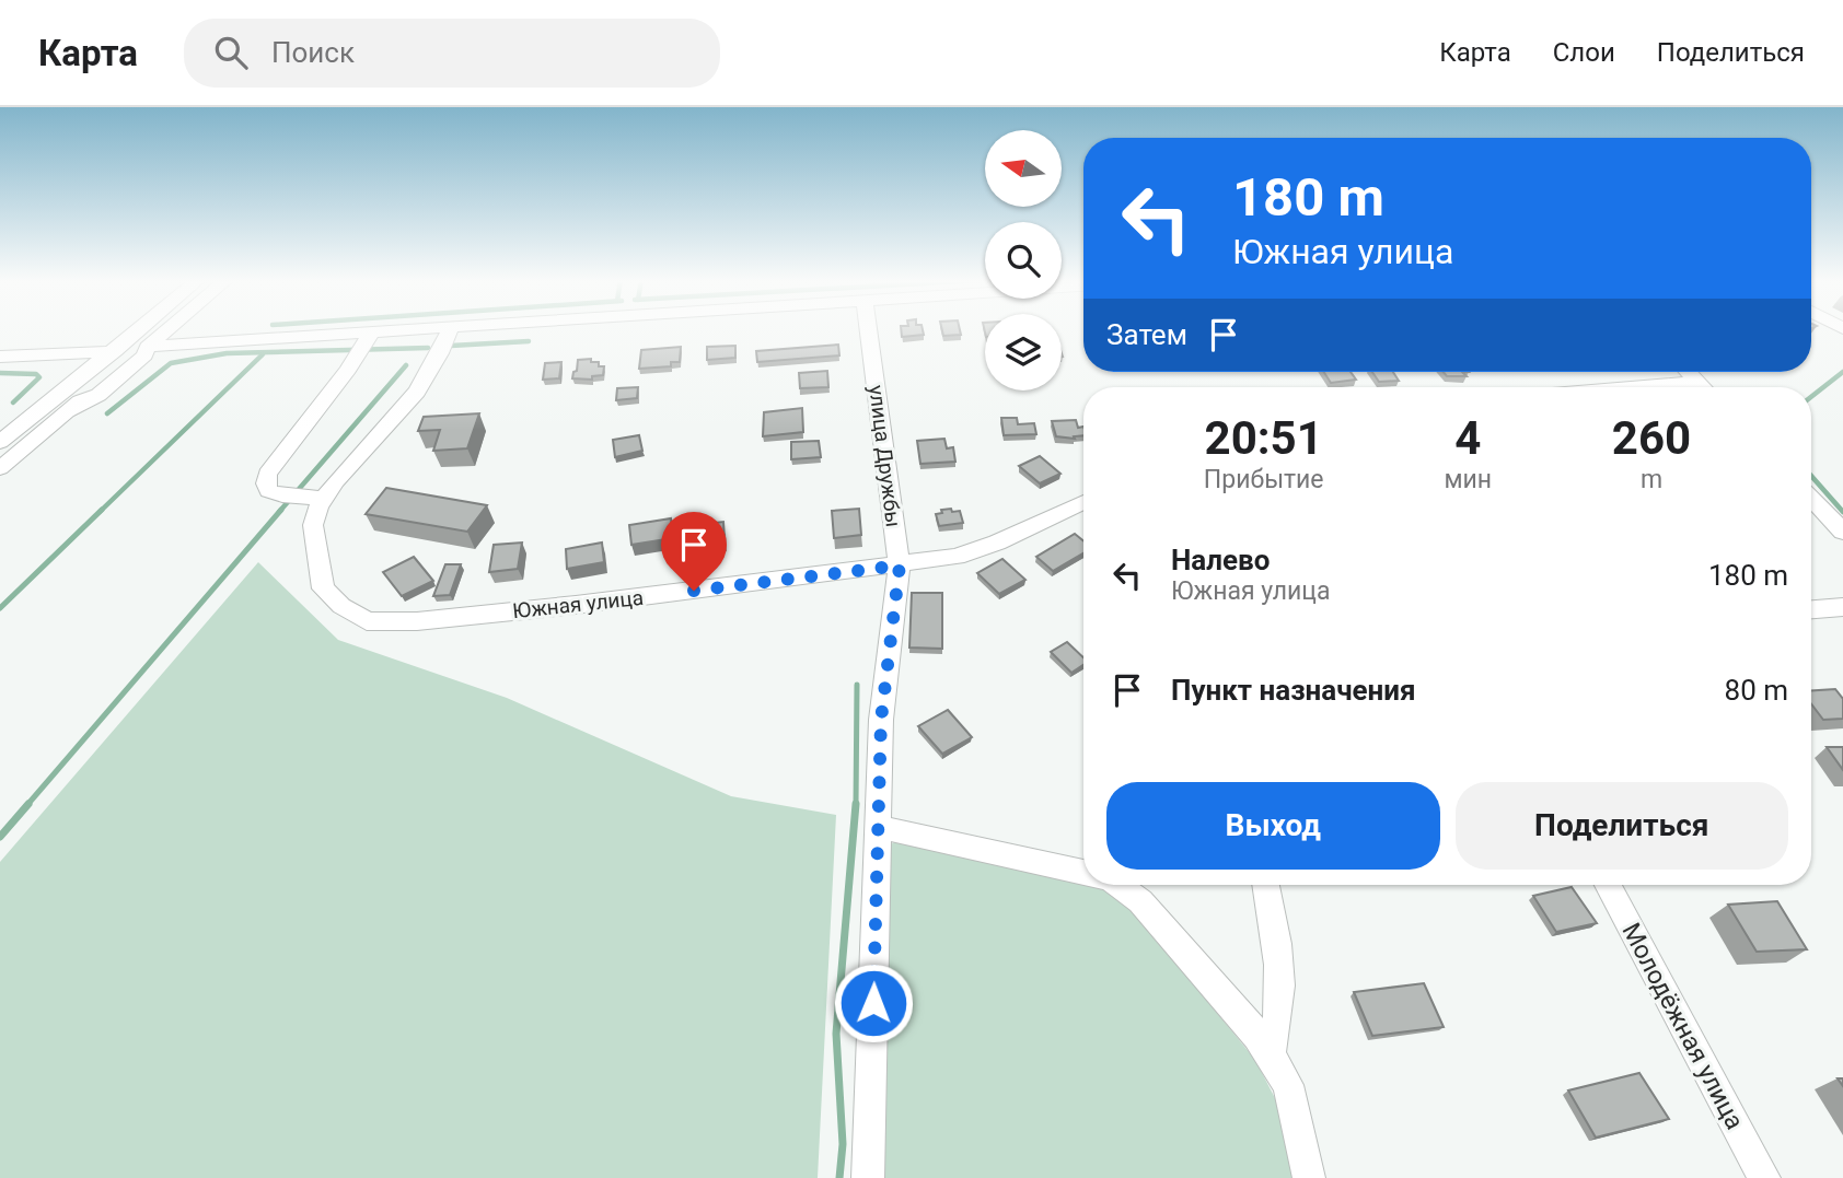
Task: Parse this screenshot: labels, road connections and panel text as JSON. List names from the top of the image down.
{
  "streets": {
    "street": ["улица Дружбы", "Южная улица", "Молодёжная улица"]
  },
  "crossings": [
    ["улица Дружбы", "Южная улица"]
  ],
  "north": "left",
  "page": {
    "header": "Карта",
    "search": "Поиск",
    "nav": ["Карта", "Слои", "Поделиться"],
    "turn": ["180 m", "Южная улица"],
    "then": "Затем",
    "eta": [
      "20:51",
      "Прибытие",
      "4",
      "мин",
      "260",
      "m"
    ],
    "list": [
      {
        "name": "Налево",
        "note": "Южная улица",
        "value": "180 m"
      },
      {
        "name": "Пункт назначения",
        "value": "80 m"
      }
    ],
    "buttons": ["Выход", "Поделиться"]
  }
}
